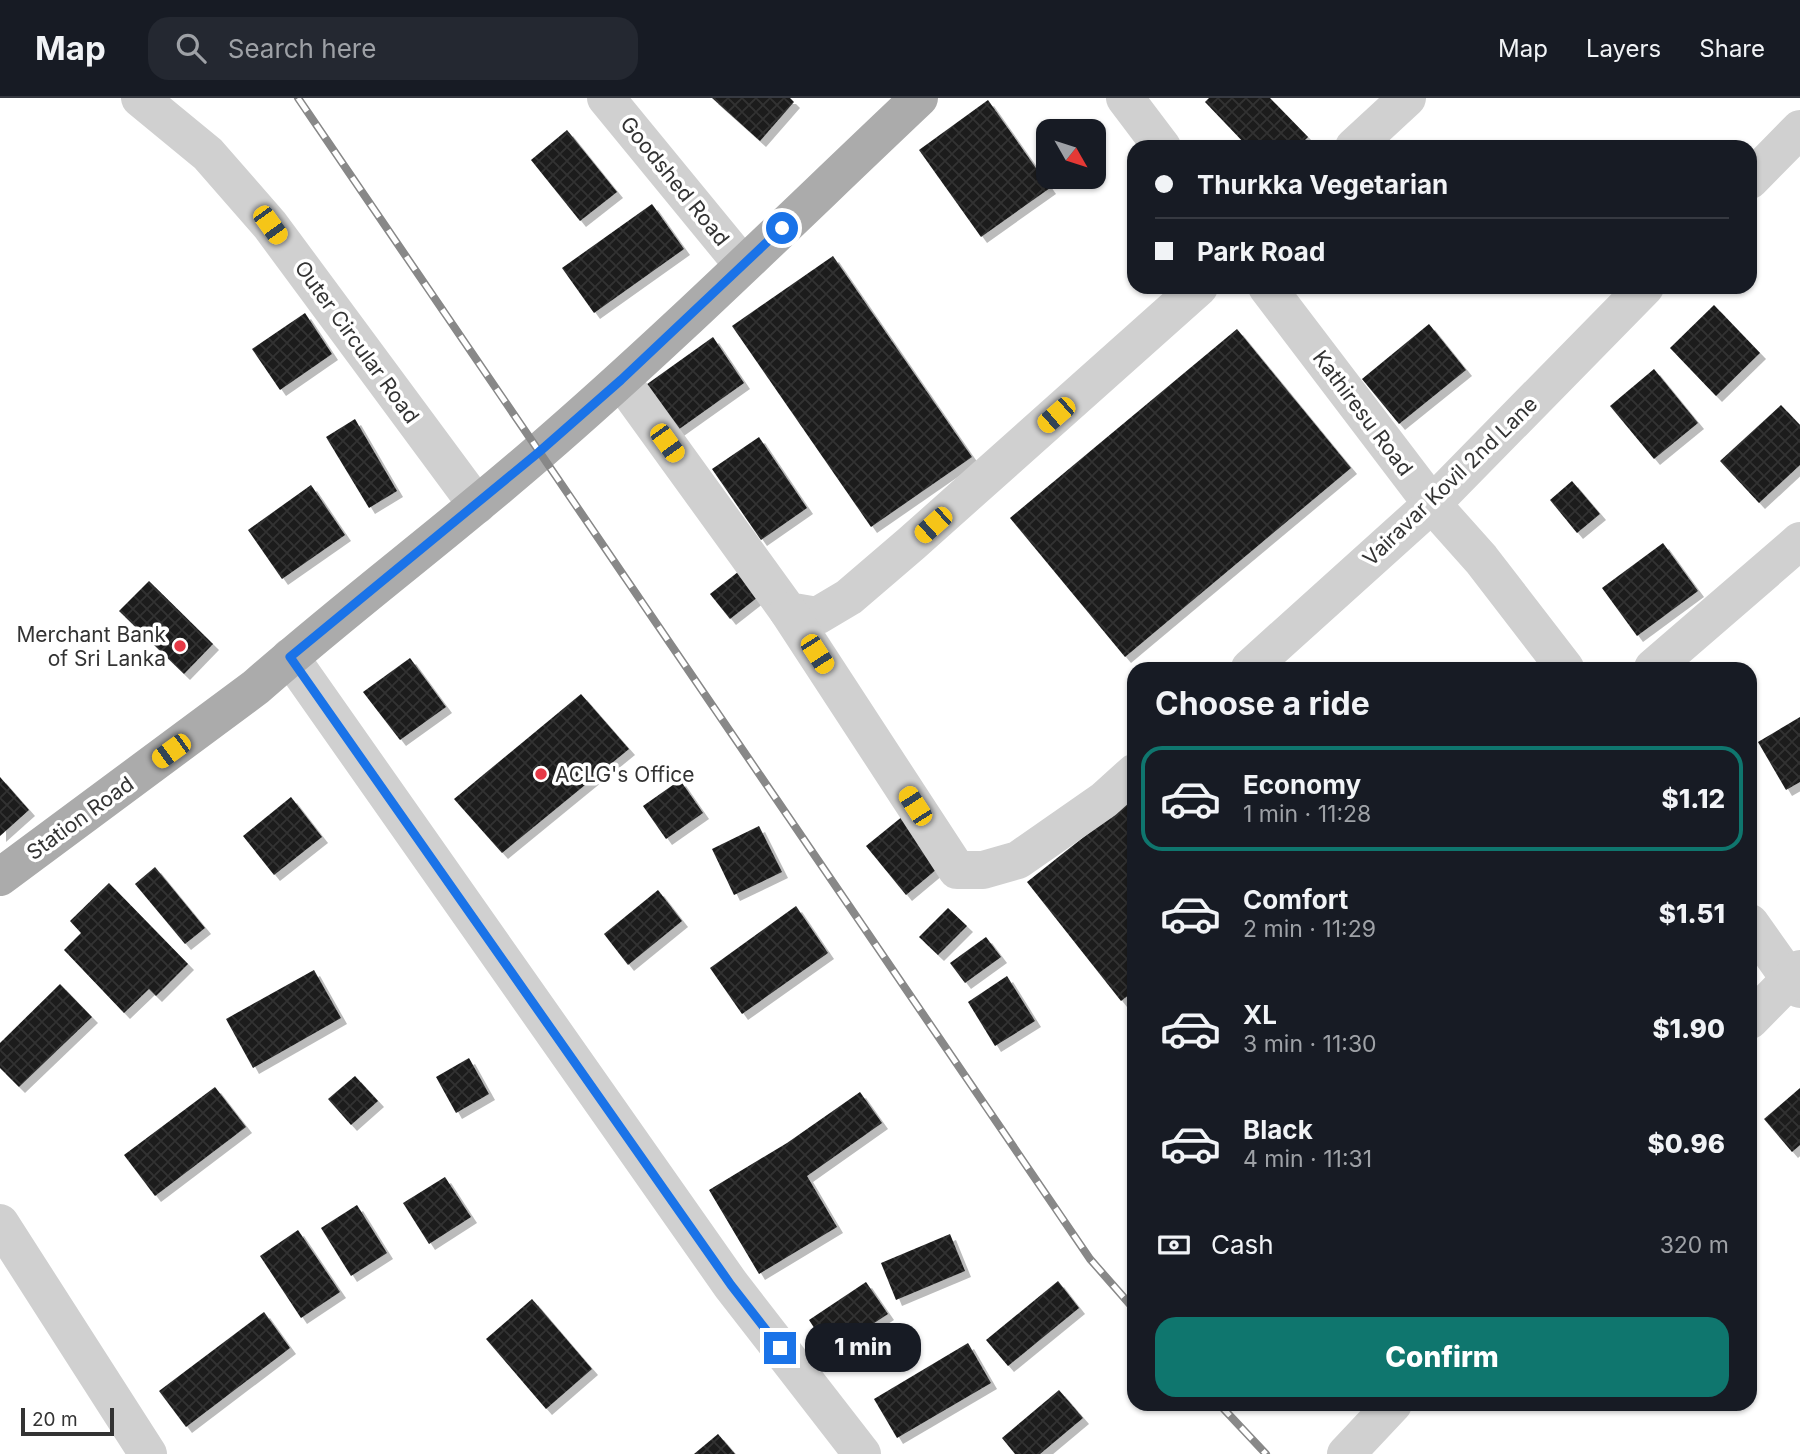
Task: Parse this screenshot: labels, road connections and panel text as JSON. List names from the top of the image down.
{
  "streets": {
    "main road": ["Station Road"],
    "street": [
      "Goodshed Road",
      "Outer Circular Road",
      "Kathiresu Road",
      "Vairavar Kovil 2nd Lane"
    ]
  },
  "crossings": [
    ["Goodshed Road", "Station Road"],
    ["Outer Circular Road", "Station Road"],
    ["Kathiresu Road", "Vairavar Kovil 2nd Lane"]
  ],
  "places": ["Merchant Bank of Sri Lanka", "ACLG's Office"],
  "scale_bar": "20 m",
  "north": "bottom right",
  "page": {
    "header": "Map",
    "search": "Search here",
    "nav": ["Map", "Layers", "Share"],
    "banner": ["Thurkka Vegetarian", "Park Road"],
    "heading": "Choose a ride",
    "list": [
      {
        "name": "Economy",
        "note": "1 min · 11:28",
        "value": "$1.12"
      },
      {
        "name": "Comfort",
        "note": "2 min · 11:29",
        "value": "$1.51"
      },
      {
        "name": "XL",
        "note": "3 min · 11:30",
        "value": "$1.90"
      },
      {
        "name": "Black",
        "note": "4 min · 11:31",
        "value": "$0.96"
      }
    ],
    "pay": ["Cash", "320 m"],
    "buttons": "Confirm",
    "bubble": "1 min",
    "scale": "20 m"
  }
}
